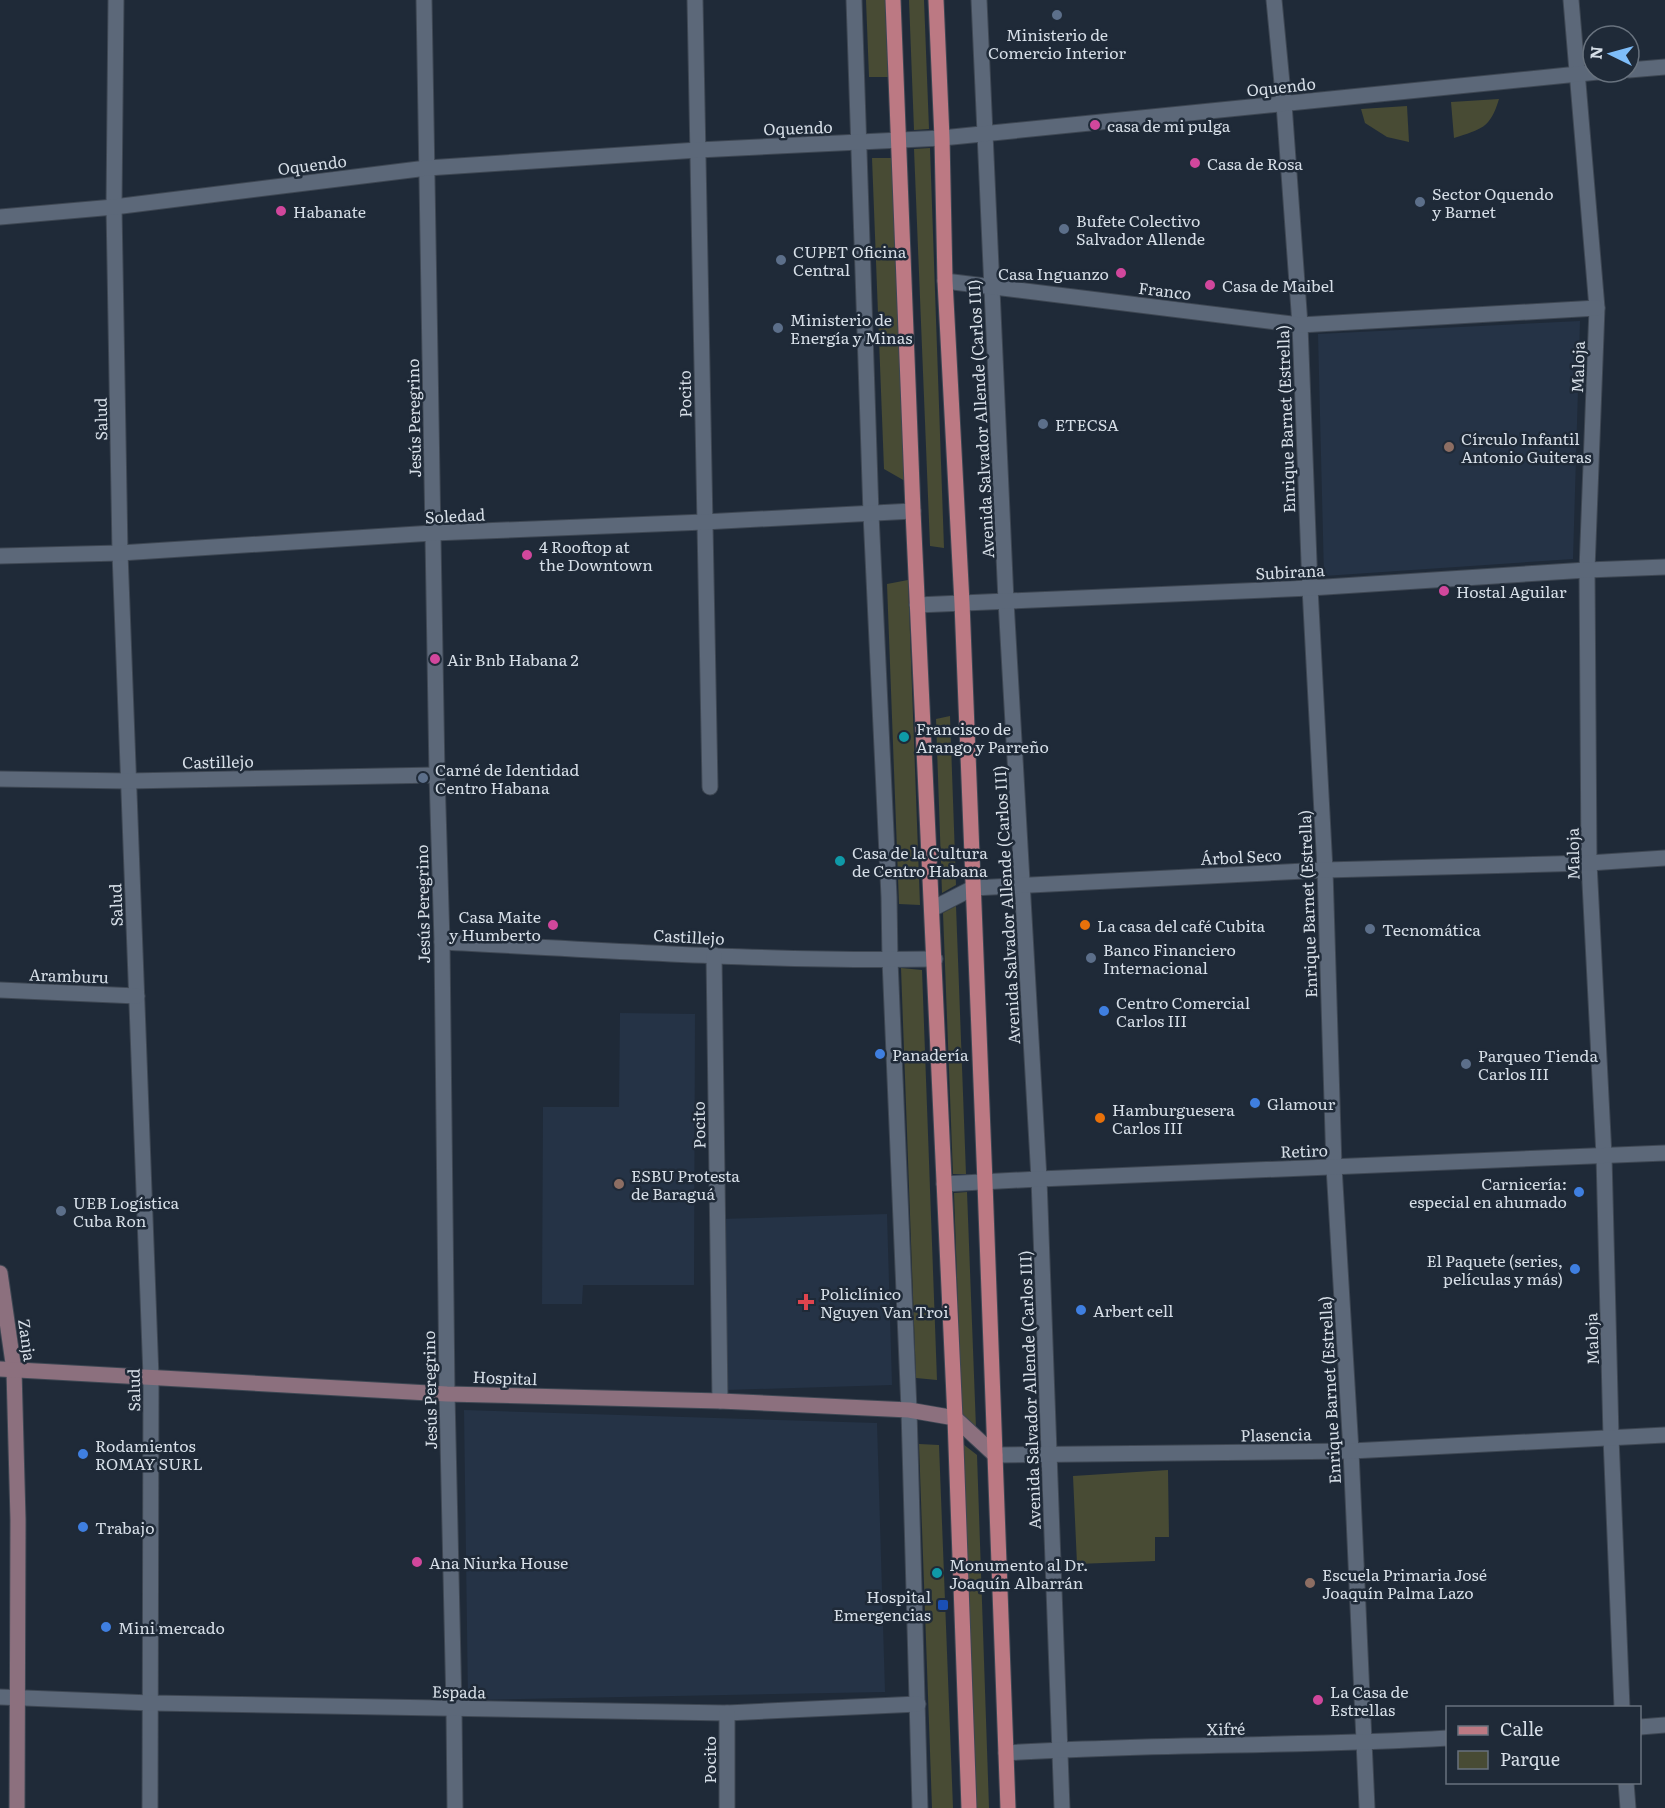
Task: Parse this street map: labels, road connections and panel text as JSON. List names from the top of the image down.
{
  "streets": {
    "main road": ["Avenida Salvador Allende (Carlos III)"],
    "street": [
      "Oquendo",
      "Franco",
      "Maloja",
      "Pocito",
      "Jesús Peregrino",
      "Salud",
      "Enrique Barnet (Estrella)",
      "Soledad",
      "Subirana",
      "Castillejo",
      "Árbol Seco",
      "Aramburu",
      "Retiro",
      "Zanja",
      "Hospital",
      "Plasencia",
      "Espada",
      "Xifré"
    ]
  },
  "crossings": [
    ["Oquendo", "Maloja"],
    ["Oquendo", "Pocito"],
    ["Oquendo", "Jesús Peregrino"],
    ["Oquendo", "Salud"],
    ["Oquendo", "Avenida Salvador Allende (Carlos III)"],
    ["Oquendo", "Enrique Barnet (Estrella)"],
    ["Franco", "Maloja"],
    ["Franco", "Avenida Salvador Allende (Carlos III)"],
    ["Franco", "Enrique Barnet (Estrella)"],
    ["Maloja", "Subirana"],
    ["Maloja", "Árbol Seco"],
    ["Maloja", "Retiro"],
    ["Maloja", "Plasencia"],
    ["Pocito", "Soledad"],
    ["Pocito", "Castillejo"],
    ["Pocito", "Hospital"],
    ["Pocito", "Espada"],
    ["Jesús Peregrino", "Soledad"],
    ["Jesús Peregrino", "Castillejo"],
    ["Jesús Peregrino", "Hospital"],
    ["Jesús Peregrino", "Espada"],
    ["Salud", "Soledad"],
    ["Salud", "Castillejo"],
    ["Salud", "Aramburu"],
    ["Salud", "Hospital"],
    ["Salud", "Espada"],
    ["Avenida Salvador Allende (Carlos III)", "Subirana"],
    ["Avenida Salvador Allende (Carlos III)", "Árbol Seco"],
    ["Avenida Salvador Allende (Carlos III)", "Retiro"],
    ["Avenida Salvador Allende (Carlos III)", "Plasencia"],
    ["Avenida Salvador Allende (Carlos III)", "Xifré"],
    ["Enrique Barnet (Estrella)", "Subirana"],
    ["Enrique Barnet (Estrella)", "Árbol Seco"],
    ["Enrique Barnet (Estrella)", "Retiro"],
    ["Enrique Barnet (Estrella)", "Plasencia"],
    ["Enrique Barnet (Estrella)", "Xifré"],
    ["Zanja", "Hospital"],
    ["Zanja", "Espada"]
  ],
  "places": {
    "other": [
      "Ministerio de Comercio Interior",
      "casa de mi pulga",
      "Casa de Rosa",
      "Sector Oquendo y Barnet",
      "Habanate",
      "Bufete Colectivo Salvador Allende",
      "CUPET Oficina Central",
      "Casa Inguanzo",
      "Casa de Maibel",
      "Ministerio de Energía y Minas",
      "ETECSA",
      "Círculo Infantil Antonio Guiteras",
      "4 Rooftop at the Downtown",
      "Hostal Aguilar",
      "Air Bnb Habana 2",
      "Francisco de Arango y Parreño",
      "Carné de Identidad Centro Habana",
      "Casa de la Cultura de Centro Habana",
      "Casa Maite y Humberto",
      "La casa del café Cubita",
      "Tecnomática",
      "Banco Financiero Internacional",
      "Centro Comercial Carlos III",
      "Panadería",
      "Parqueo Tienda Carlos III",
      "Glamour",
      "Hamburguesera Carlos III",
      "ESBU Protesta de Baraguá",
      "Carnicería: especial en ahumado",
      "UEB Logística Cuba Ron",
      "El Paquete (series, películas y más)",
      "Arbert cell",
      "Rodamientos ROMAY SURL",
      "Trabajo",
      "Ana Niurka House",
      "Monumento al Dr. Joaquín Albarrán",
      "Escuela Primaria José Joaquín Palma Lazo",
      "Mini mercado",
      "La Casa de Estrellas"
    ],
    "health": ["Policlínico Nguyen Van Troi"],
    "transit": ["Hospital Emergencias"]
  },
  "legend": ["Calle", "Parque"],
  "north": "left"
}
